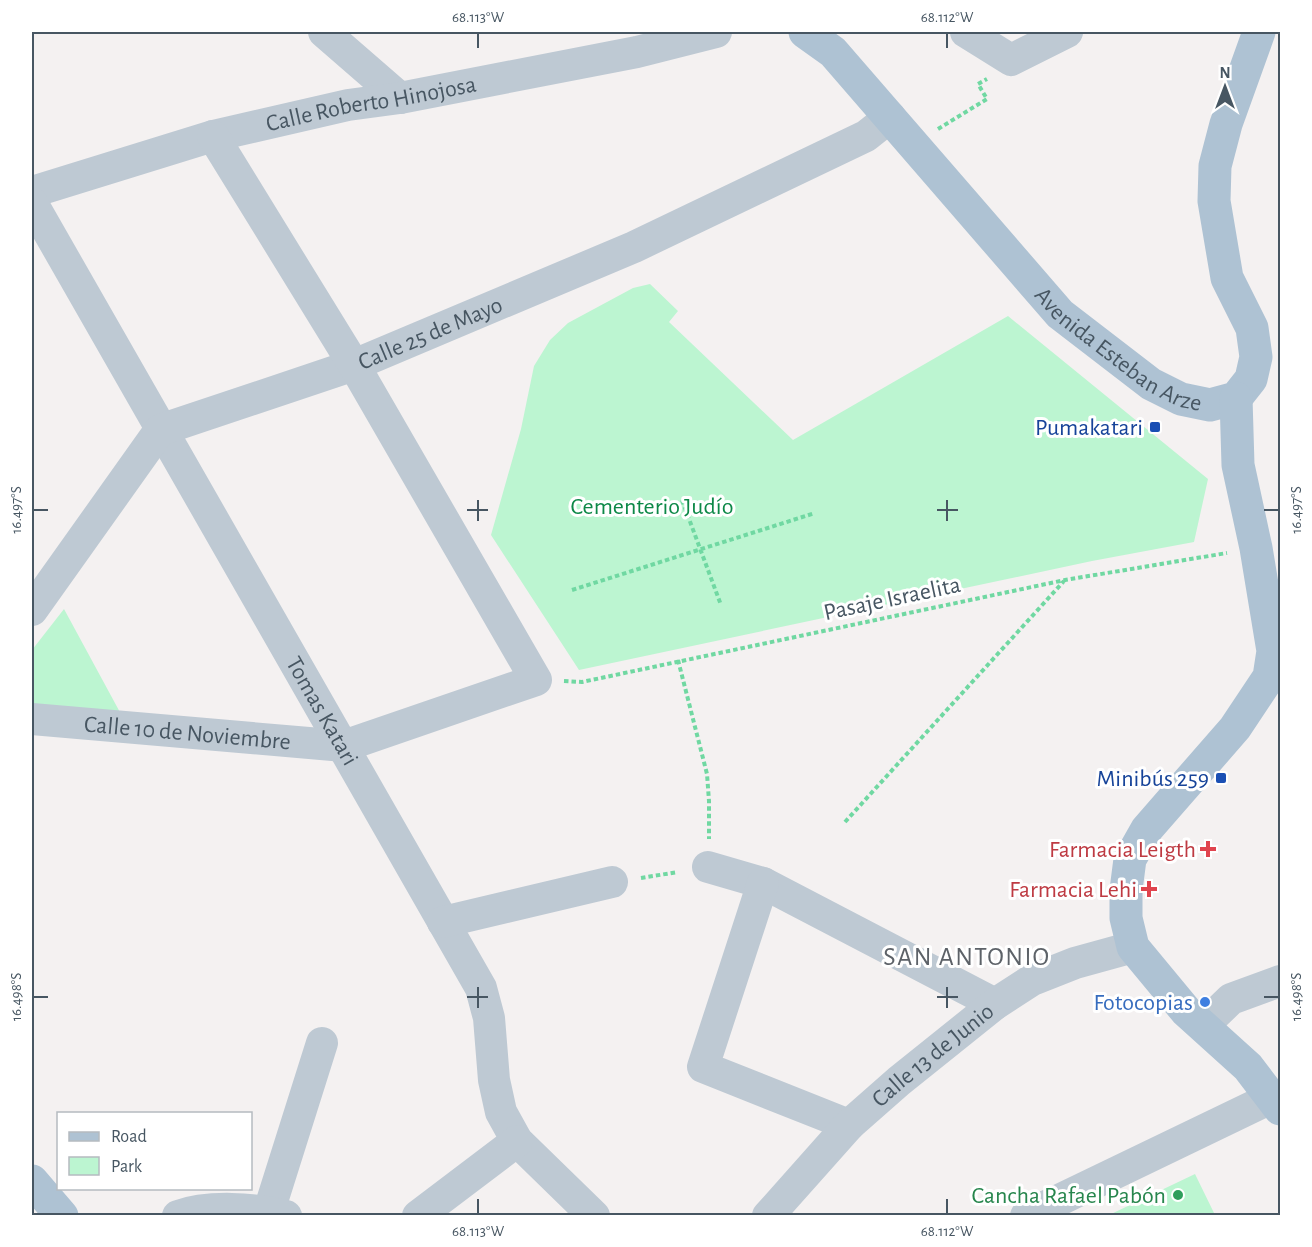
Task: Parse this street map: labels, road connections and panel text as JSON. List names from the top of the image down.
{
  "streets": {
    "main road": ["Avenida Esteban Arze"],
    "street": [
      "Calle Roberto Hinojosa",
      "Calle 25 de Mayo",
      "Tomas Katari",
      "Calle 10 de Noviembre",
      "Calle 13 de Junio"
    ],
    "path": ["Pasaje Israelita"]
  },
  "crossings": [
    ["Calle 25 de Mayo", "Avenida Esteban Arze"],
    ["Calle 25 de Mayo", "Tomas Katari"],
    ["Tomas Katari", "Calle 10 de Noviembre"]
  ],
  "districts": ["SAN ANTONIO"],
  "parks": ["Cementerio Judío"],
  "places": {
    "transit": ["Pumakatari", "Minibús 259"],
    "health": ["Farmacia Leigth", "Farmacia Lehi"],
    "other": ["Fotocopias", "Cancha Rafael Pabón"]
  },
  "legend": ["Road", "Park"],
  "north": "top",
  "coordinates": [
    "68.113°W",
    "68.112°W",
    "16.497°S",
    "16.498°S"
  ]
}
